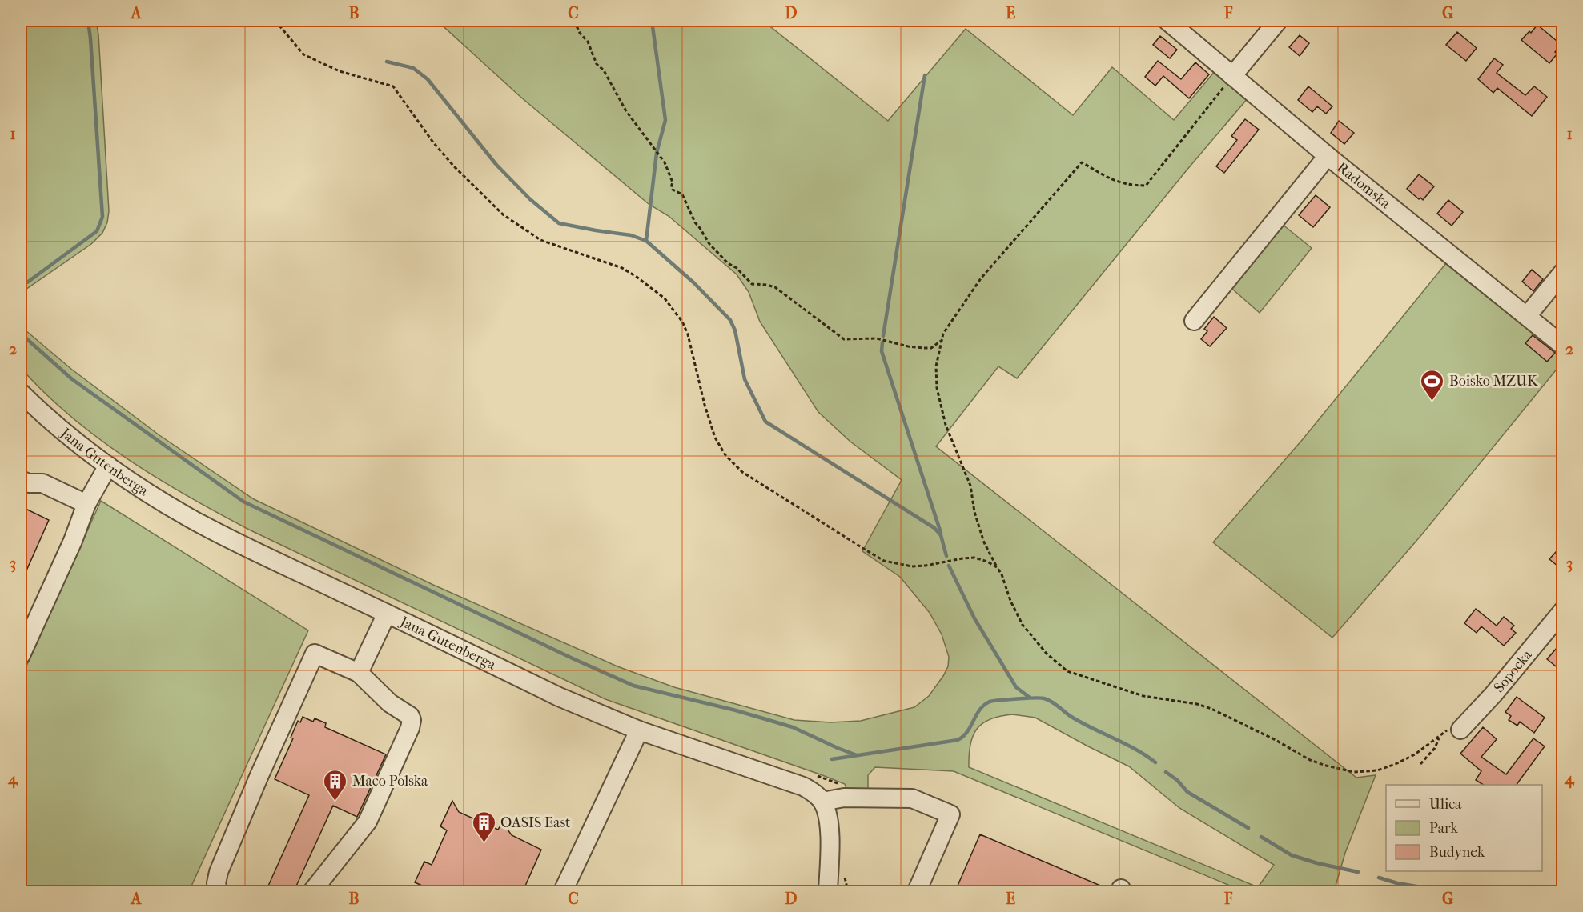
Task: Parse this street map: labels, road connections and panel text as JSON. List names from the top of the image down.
{
  "streets": {
    "street": ["Radomska", "Jana Gutenberga", "Sopocka"]
  },
  "places": {
    "sports": ["Boisko MZUK"],
    "building": ["Maco Polska", "OASIS East"]
  },
  "legend": ["Ulica", "Park", "Budynek"],
  "grid": {
    "columns": [
      "A",
      "B",
      "C",
      "D",
      "E",
      "F",
      "G"
    ],
    "rows": [
      "1",
      "2",
      "3",
      "4"
    ]
  }
}
